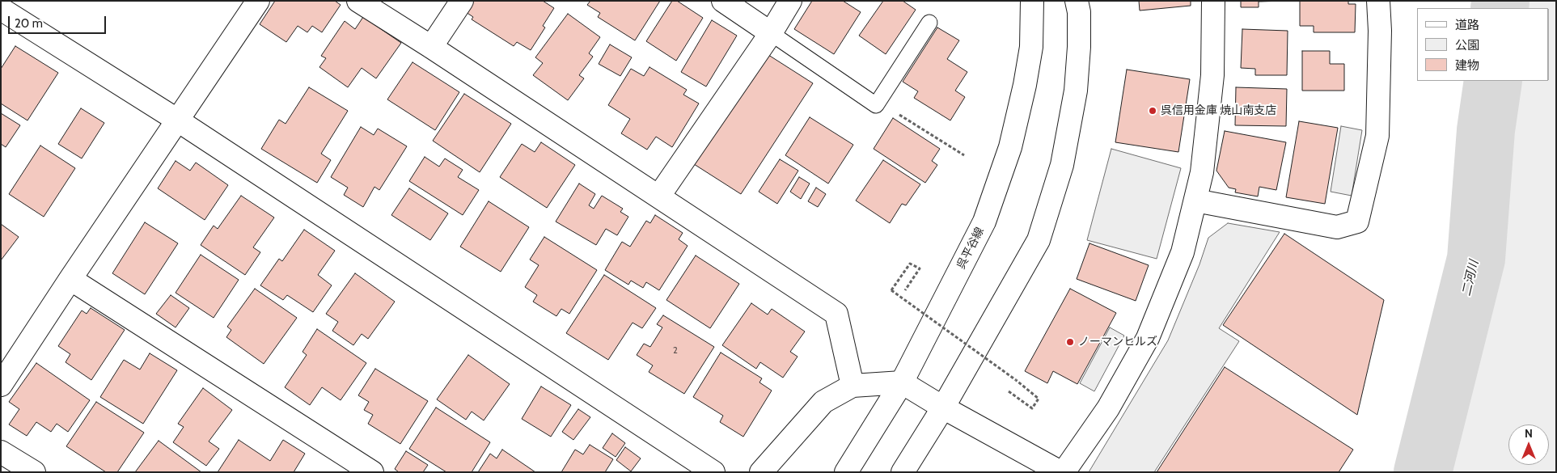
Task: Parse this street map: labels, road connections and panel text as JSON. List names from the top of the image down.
{
  "streets": {
    "street": ["呉平谷線"]
  },
  "water": ["二河川"],
  "places": ["呉信用金庫 焼山南支店", "ノーマンヒルズ"],
  "house_numbers": ["2"],
  "legend": ["道路", "公園", "建物"],
  "scale_bar": "20 m",
  "north": "top"
}
